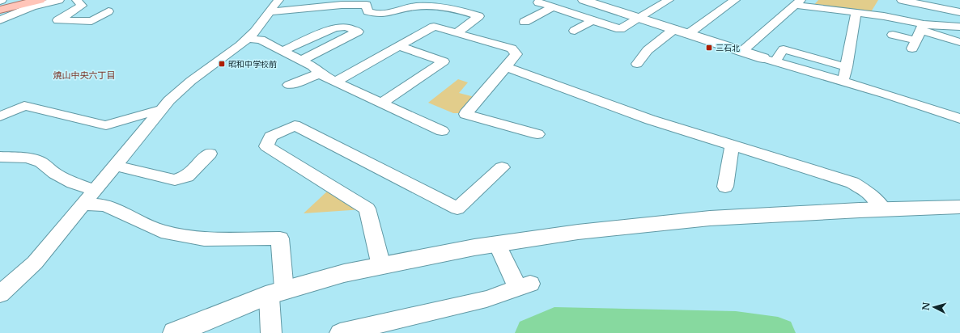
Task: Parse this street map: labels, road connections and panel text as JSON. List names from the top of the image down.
{
  "districts": ["焼山中央六丁目"],
  "places": {
    "transit": ["三石北", "昭和中学校前"]
  },
  "north": "left"
}
